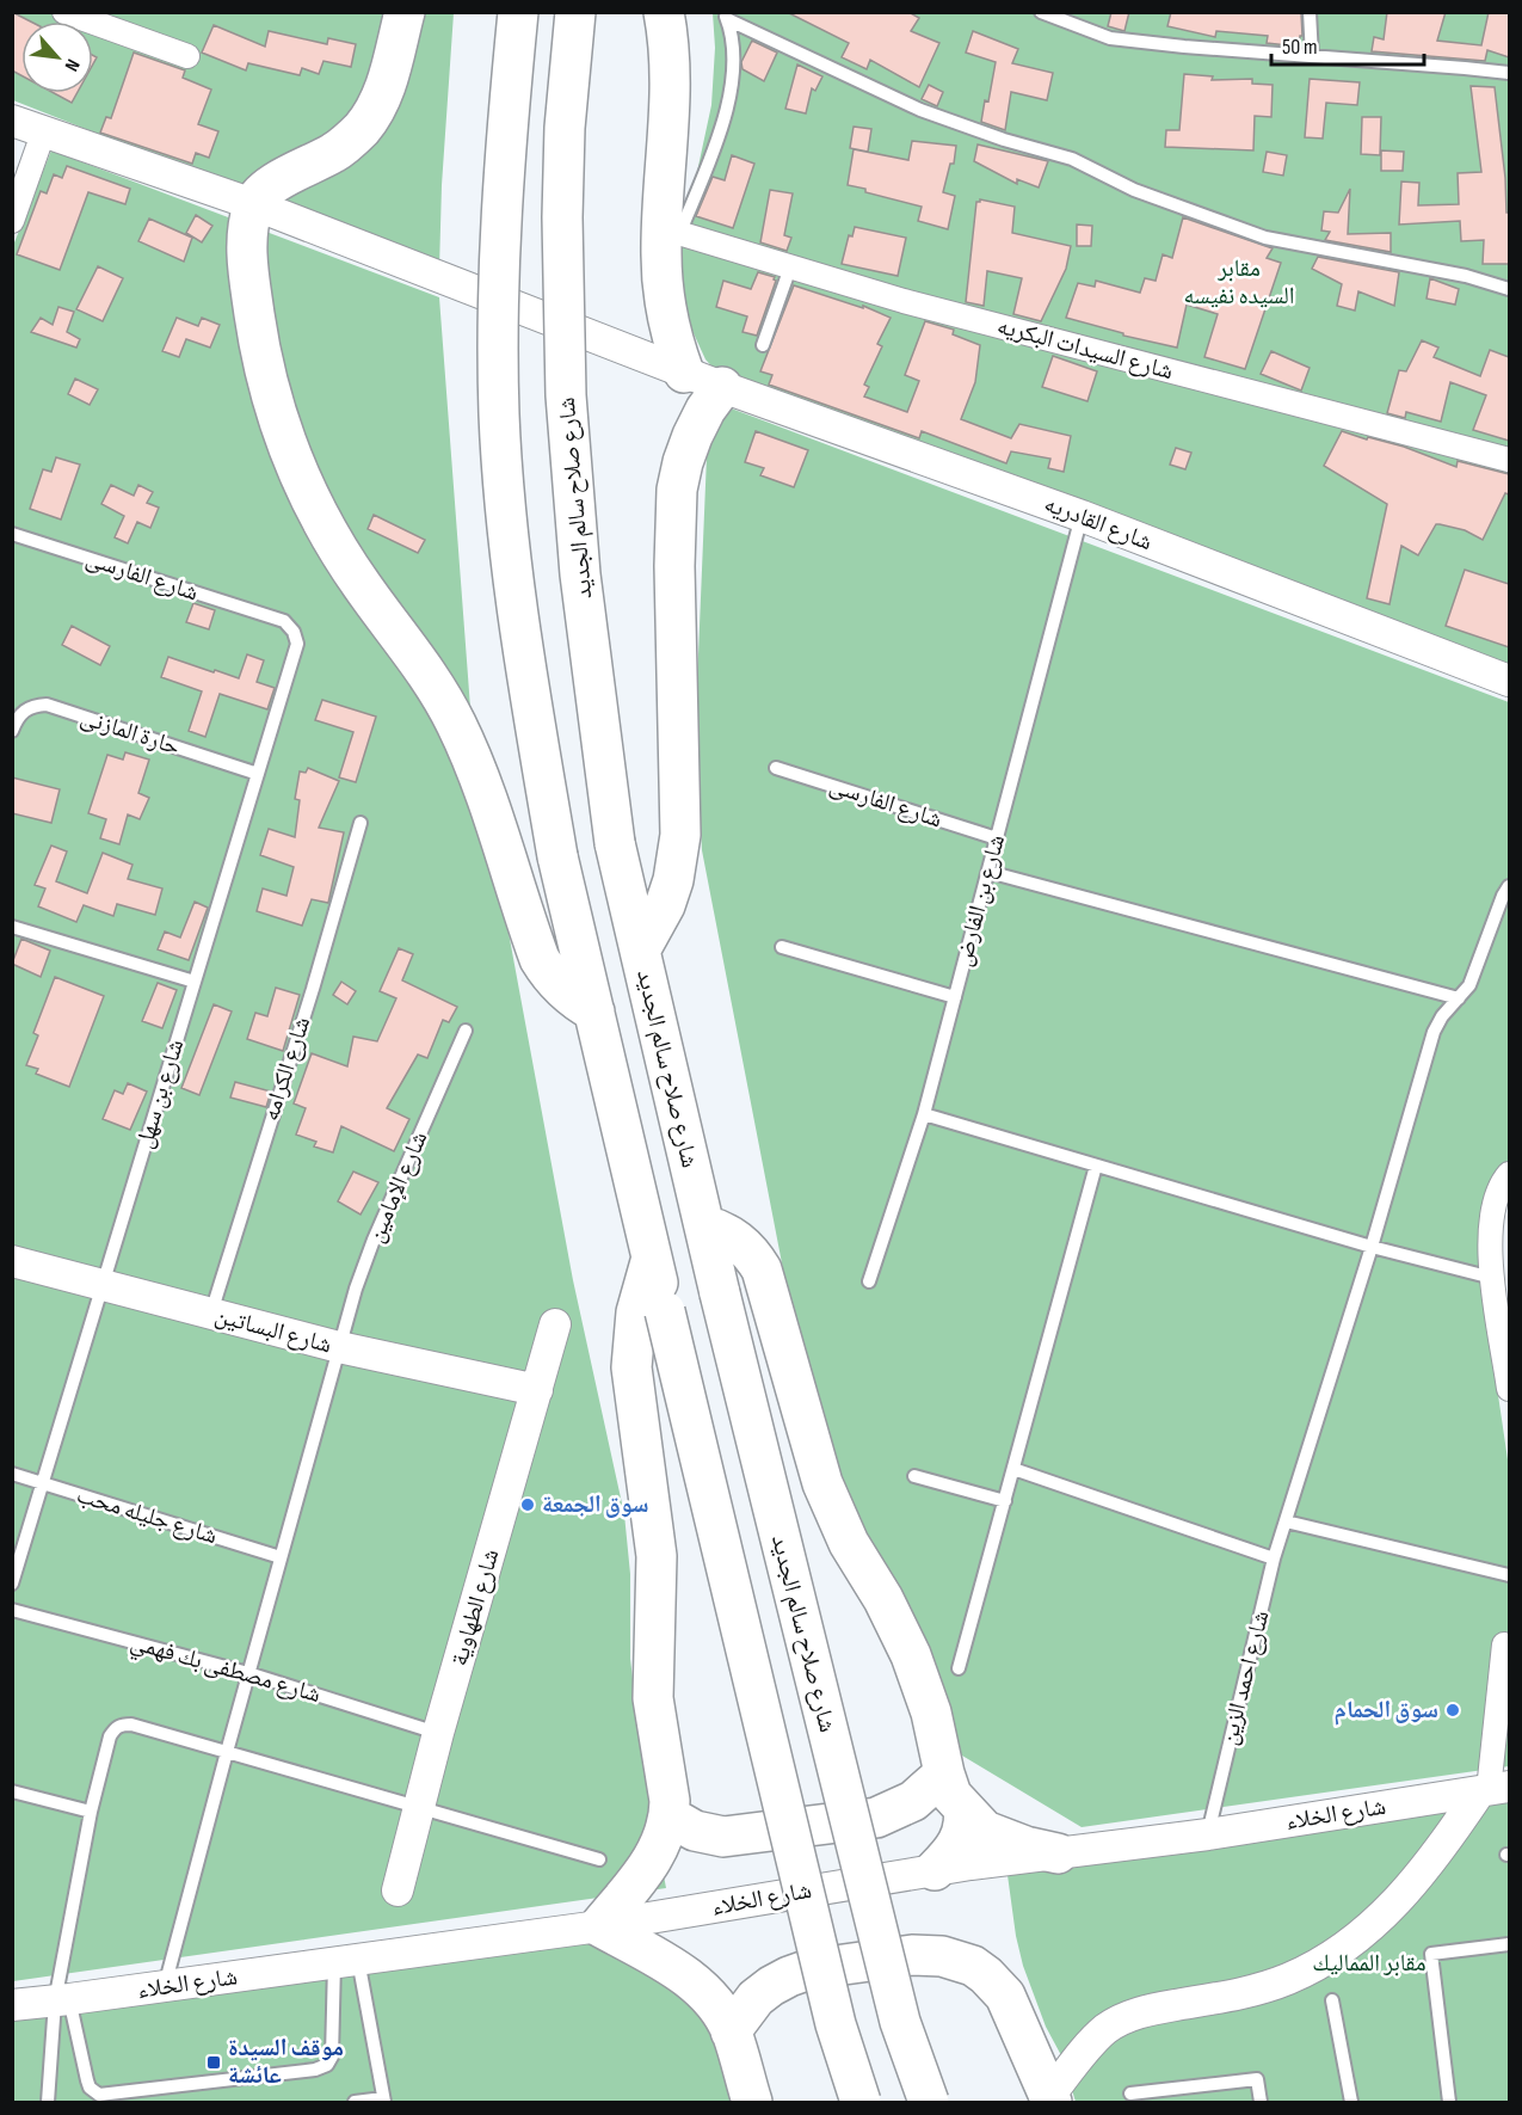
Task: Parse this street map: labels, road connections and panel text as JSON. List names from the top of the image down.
{
  "streets": {
    "highway": ["شارع صلاح سالم الجديد"],
    "street": [
      "شارع السيدات البكريه",
      "شارع القادريه",
      "شارع البساتين",
      "شارع الطهاوية",
      "شارع الخلاء"
    ],
    "lane": [
      "شارع الفارسى",
      "حارة المازنى",
      "شارع بن الفارض",
      "شارع الكرامه",
      "شارع بن سهل",
      "شارع الإمامين",
      "شارع جليله محب",
      "شارع مصطفى بك فهمي",
      "شارع احمد الزين"
    ]
  },
  "crossings": [
    ["شارع القادريه", "شارع بن الفارض"],
    ["شارع الفارسى", "شارع بن الفارض"],
    ["شارع الفارسى", "شارع بن سهل"],
    ["حارة المازنى", "شارع بن سهل"],
    ["شارع الكرامه", "شارع البساتين"],
    ["شارع بن سهل", "شارع البساتين"],
    ["شارع بن سهل", "شارع جليله محب"],
    ["شارع الإمامين", "شارع البساتين"],
    ["شارع الإمامين", "شارع جليله محب"],
    ["شارع الإمامين", "شارع مصطفى بك فهمي"],
    ["شارع الإمامين", "شارع الخلاء"],
    ["شارع البساتين", "شارع الطهاوية"],
    ["شارع الطهاوية", "شارع مصطفى بك فهمي"],
    ["شارع احمد الزين", "شارع الخلاء"]
  ],
  "parks": ["مقابر السيده نفيسه", "مقابر المماليك"],
  "places": {
    "other": ["سوق الجمعة", "سوق الحمام"],
    "transit": ["موقف السيدة عائشة"]
  },
  "scale_bar": "50 m",
  "north": "bottom right"
}
